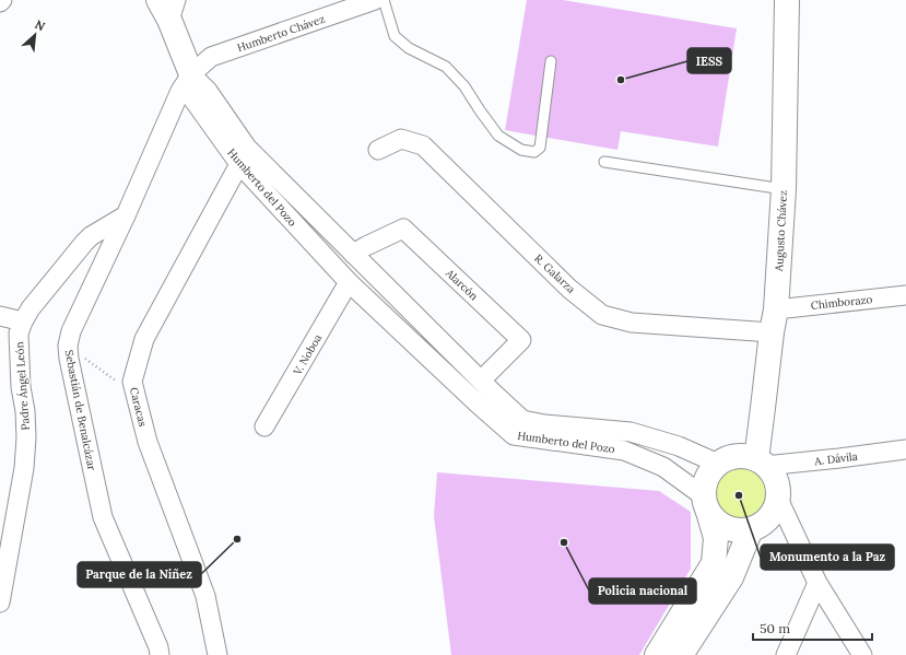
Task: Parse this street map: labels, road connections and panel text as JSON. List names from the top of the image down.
{
  "streets": {
    "street": [
      "Humberto Chávez",
      "Humberto del Pozo",
      "Augusto Chávez",
      "R. Galarza",
      "Alarcón",
      "Chimborazo",
      "V. Noboa",
      "Padre Ángel León",
      "Caracas",
      "Sebastián de Benalcázar",
      "A. Dávila"
    ]
  },
  "crossings": [
    ["Humberto Chávez", "Humberto del Pozo"],
    ["Humberto Chávez", "Sebastián de Benalcázar"],
    ["Humberto del Pozo", "Augusto Chávez"],
    ["Humberto del Pozo", "Alarcón"],
    ["Humberto del Pozo", "V. Noboa"],
    ["Humberto del Pozo", "Caracas"],
    ["Humberto del Pozo", "Sebastián de Benalcázar"],
    ["Humberto del Pozo", "A. Dávila"],
    ["Augusto Chávez", "R. Galarza"],
    ["Augusto Chávez", "Chimborazo"],
    ["Augusto Chávez", "A. Dávila"],
    ["Padre Ángel León", "Sebastián de Benalcázar"]
  ],
  "places": [
    "IESS",
    "Monumento a la Paz",
    "Parque de la Niñez",
    "Policia nacional"
  ],
  "scale_bar": "50 m",
  "north": "top right"
}
